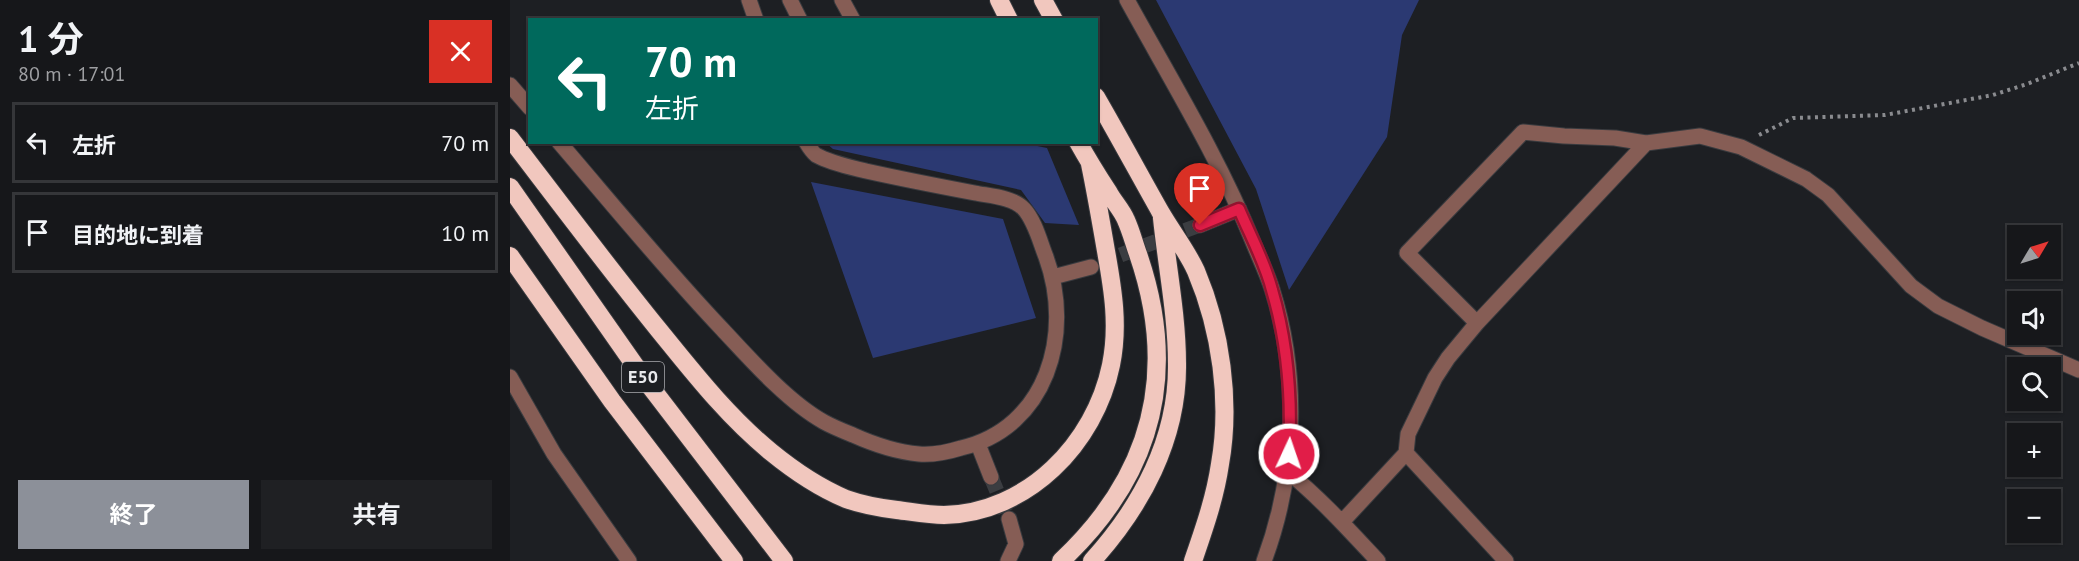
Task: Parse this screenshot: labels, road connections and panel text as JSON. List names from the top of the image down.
{
  "streets": {
    "highway": ["E50"]
  },
  "north": "top right",
  "page": {
    "heading": ["1 分", "80 m · 17:01"],
    "turn": ["70 m", "左折"],
    "list": [
      {
        "name": "左折",
        "value": "70 m"
      },
      {
        "name": "目的地に到着",
        "value": "10 m"
      }
    ],
    "map_buttons": ["+", "−"],
    "buttons": ["終了", "共有"]
  }
}
